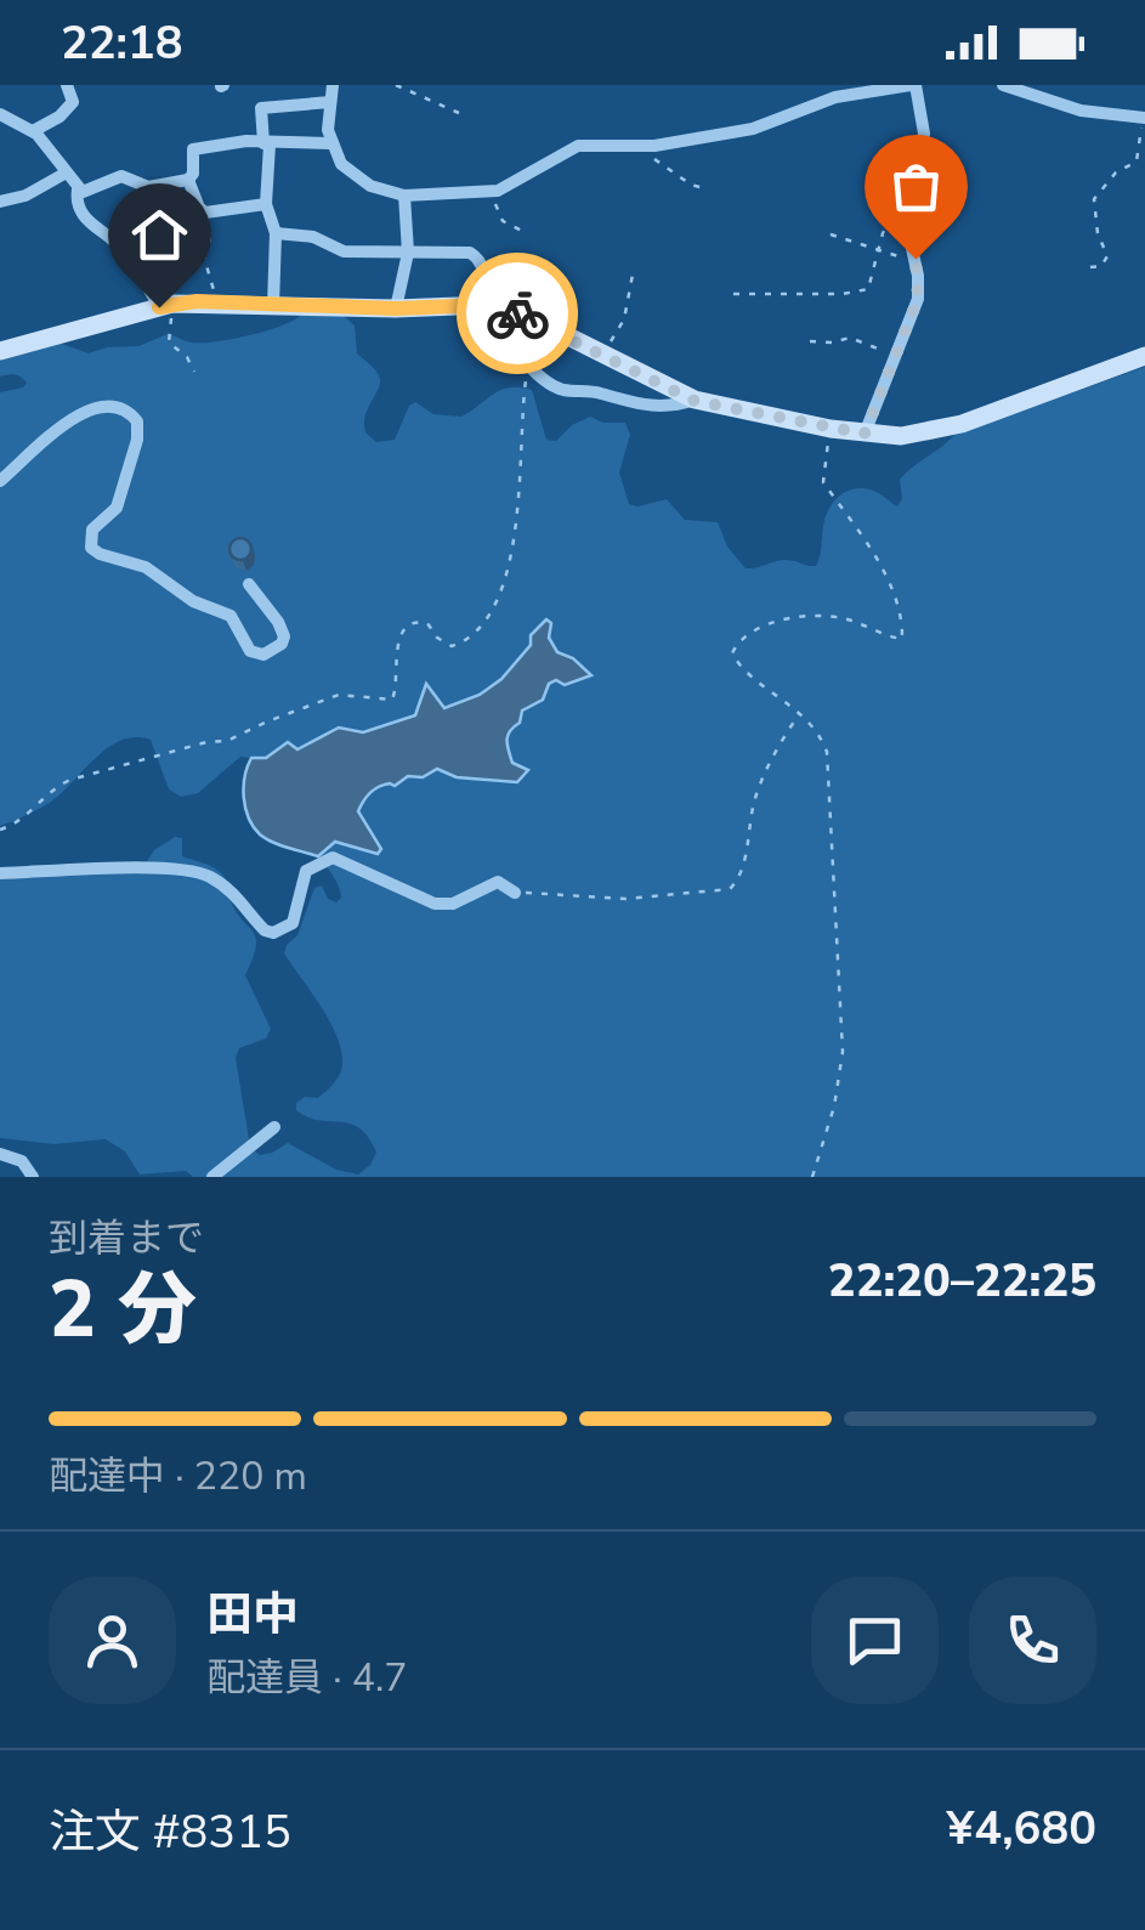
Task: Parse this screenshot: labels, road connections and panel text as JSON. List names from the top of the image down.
{
  "page": {
    "status": "22:18",
    "heading": ["2 分", "到着まで", "22:20–22:25"],
    "panel": [
      "田中",
      "配達員 · 4.7",
      "注文 #8315",
      "¥4,680"
    ],
    "bar": "配達中 · 220 m"
  }
}
